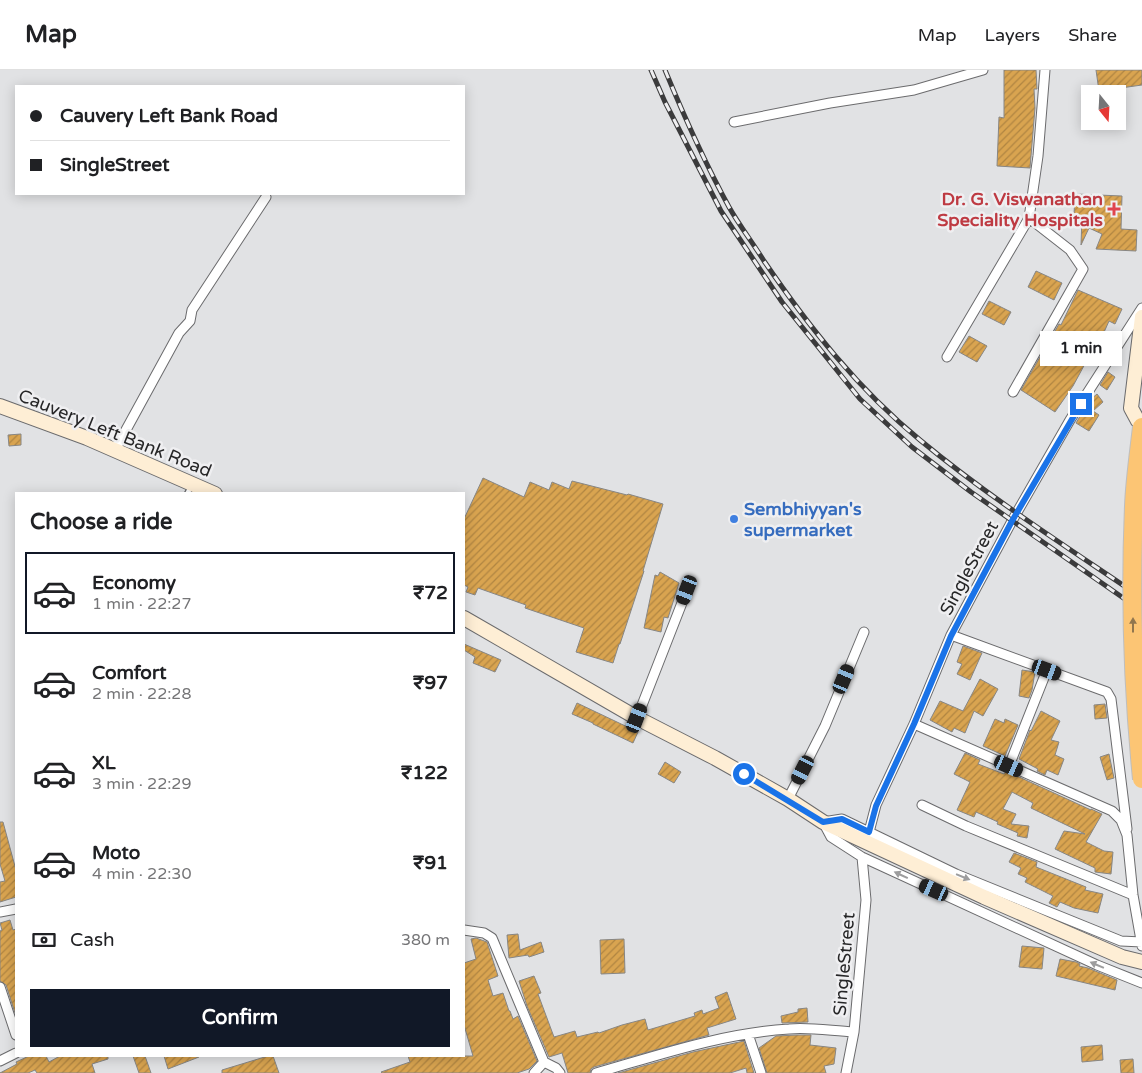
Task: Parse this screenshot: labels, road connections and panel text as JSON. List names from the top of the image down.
{
  "streets": {
    "main road": ["Cauvery Left Bank Road"],
    "street": ["SingleStreet"]
  },
  "places": {
    "health": ["Dr. G. Viswanathan Speciality Hospitals"],
    "other": ["Sembhiyyan's supermarket"]
  },
  "north": "bottom",
  "page": {
    "header": "Map",
    "nav": ["Map", "Layers", "Share"],
    "banner": ["Cauvery Left Bank Road", "SingleStreet"],
    "bubble": "1 min",
    "heading": "Choose a ride",
    "list": [
      {
        "name": "Economy",
        "note": "1 min · 22:27",
        "value": "₹72"
      },
      {
        "name": "Comfort",
        "note": "2 min · 22:28",
        "value": "₹97"
      },
      {
        "name": "XL",
        "note": "3 min · 22:29",
        "value": "₹122"
      },
      {
        "name": "Moto",
        "note": "4 min · 22:30",
        "value": "₹91"
      }
    ],
    "pay": ["Cash", "380 m"],
    "buttons": "Confirm"
  }
}
